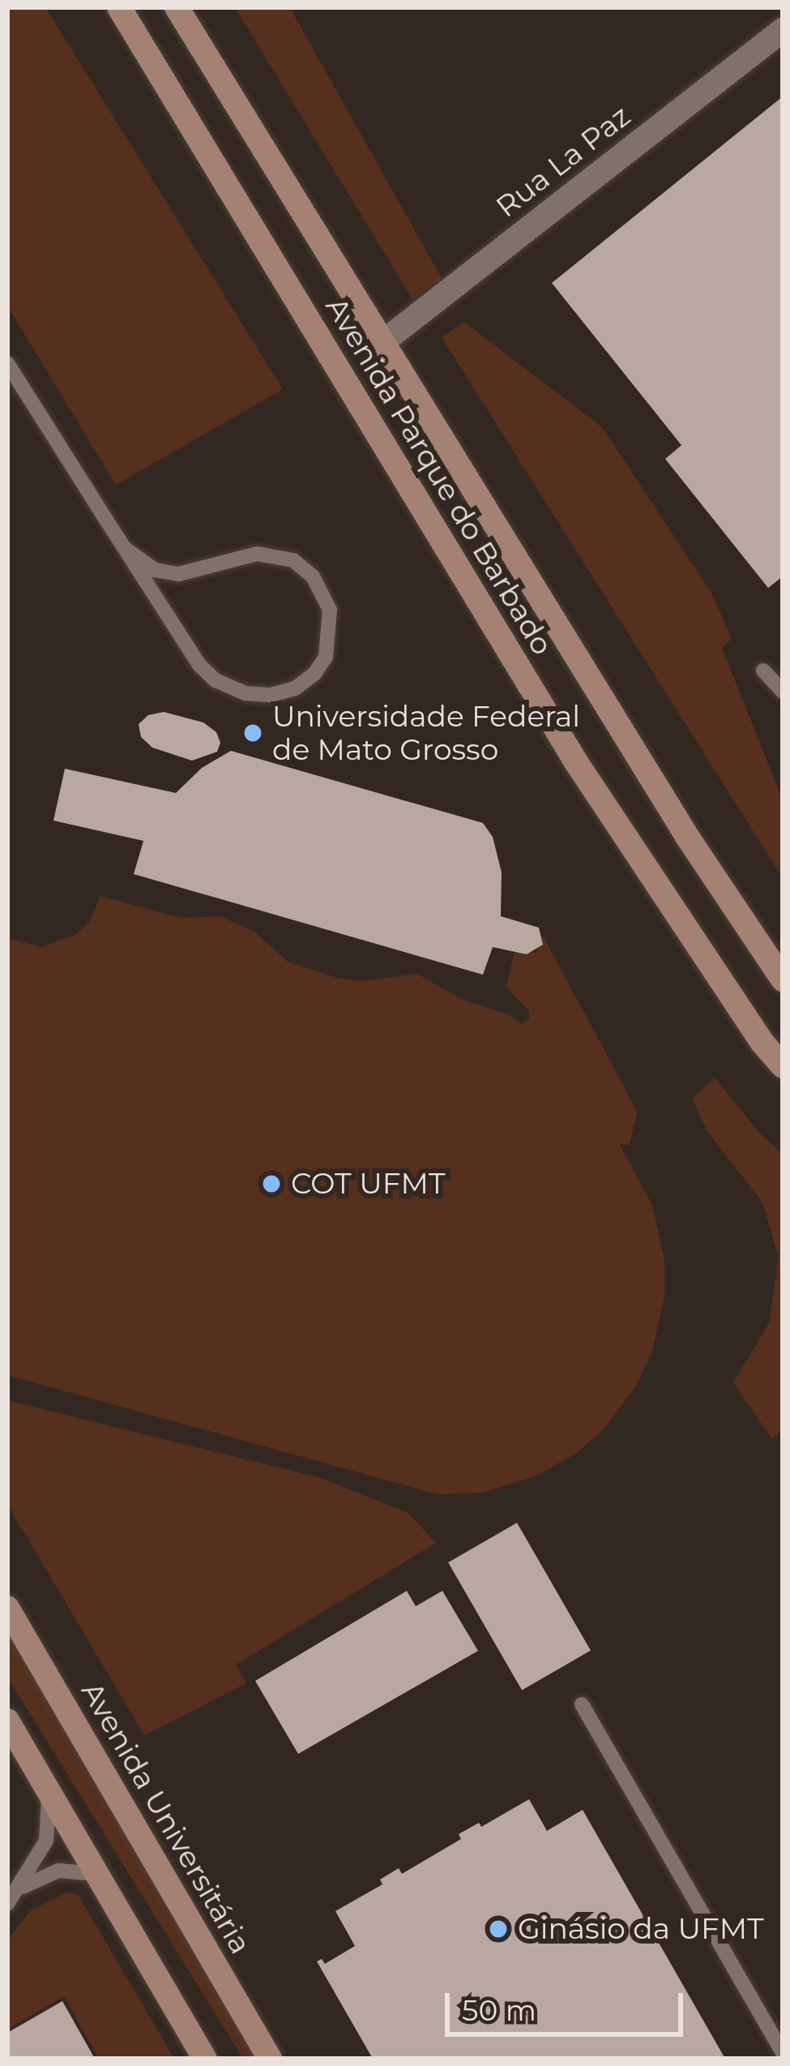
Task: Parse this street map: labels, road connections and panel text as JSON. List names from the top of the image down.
{
  "streets": {
    "main road": ["Avenida Parque do Barbado", "Avenida Universitária"],
    "street": ["Rua La Paz"]
  },
  "crossings": [
    ["Rua La Paz", "Avenida Parque do Barbado"]
  ],
  "places": ["Universidade Federal de Mato Grosso", "COT UFMT", "Ginásio da UFMT"],
  "scale_bar": "50 m"
}
